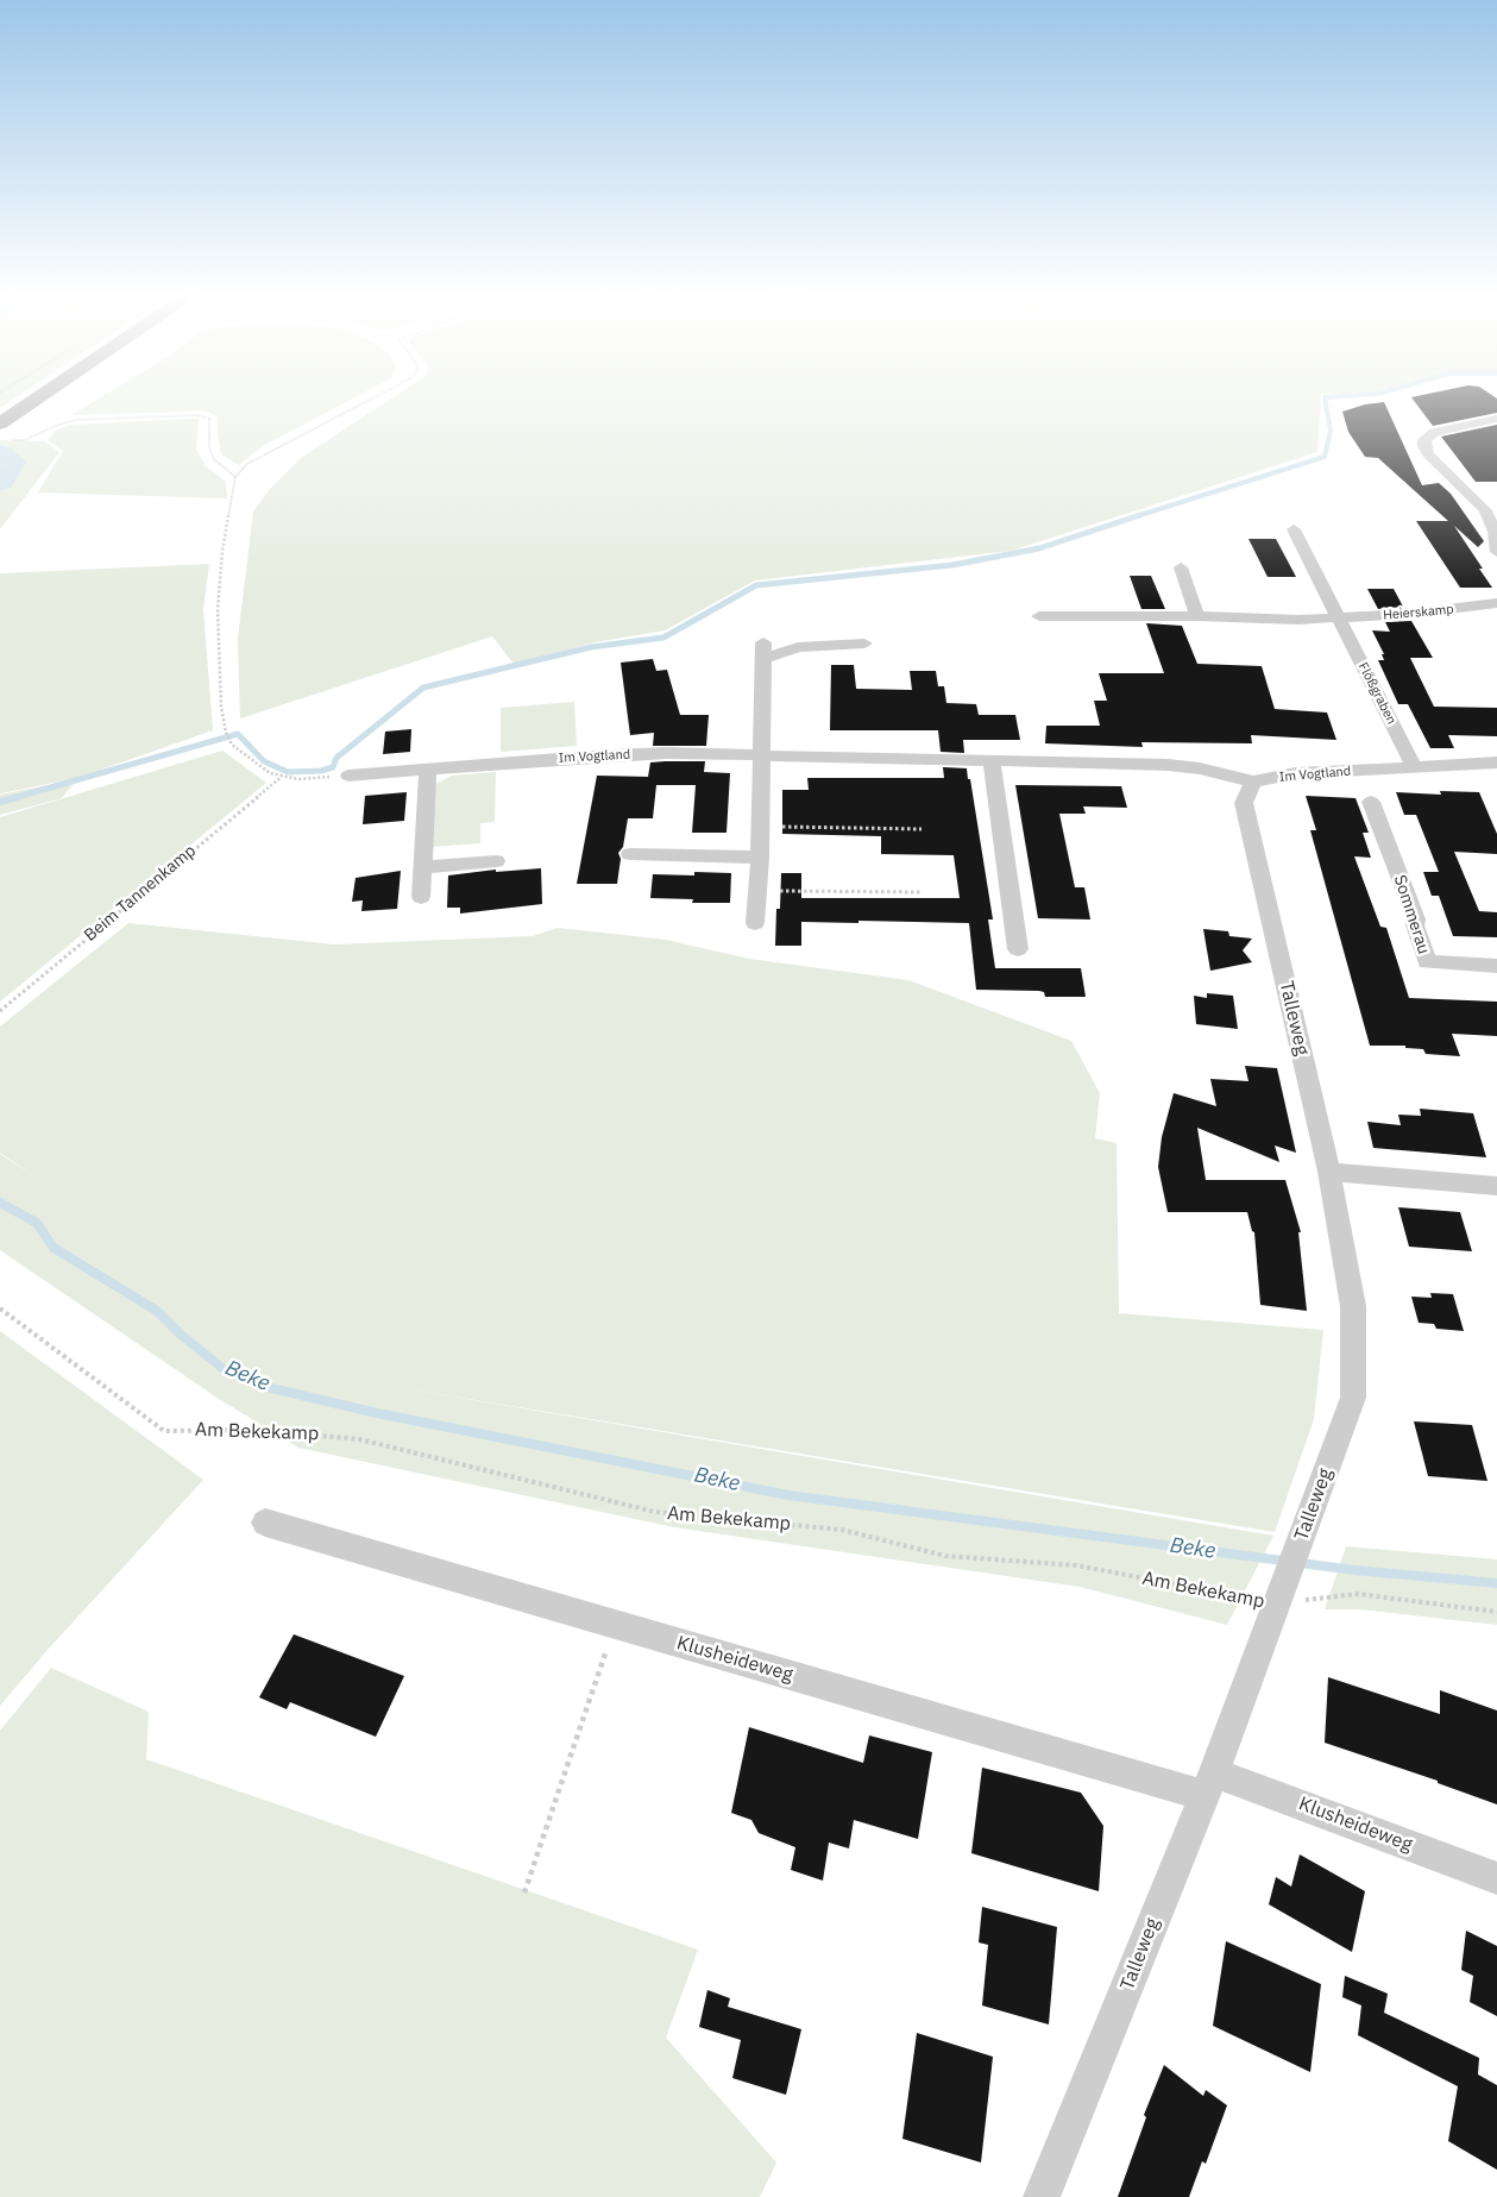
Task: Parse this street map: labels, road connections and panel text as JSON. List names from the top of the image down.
{
  "streets": {
    "street": [
      "Heierskamp",
      "Flößgraben",
      "Im Vogtland",
      "Sommerau",
      "Talleweg",
      "Klusheideweg"
    ],
    "path": ["Beim Tannenkamp", "Am Bekekamp"]
  },
  "crossings": [
    ["Heierskamp", "Flößgraben"],
    ["Flößgraben", "Im Vogtland"],
    ["Im Vogtland", "Talleweg"],
    ["Talleweg", "Am Bekekamp"],
    ["Talleweg", "Klusheideweg"]
  ],
  "water": ["Beke"]
}
